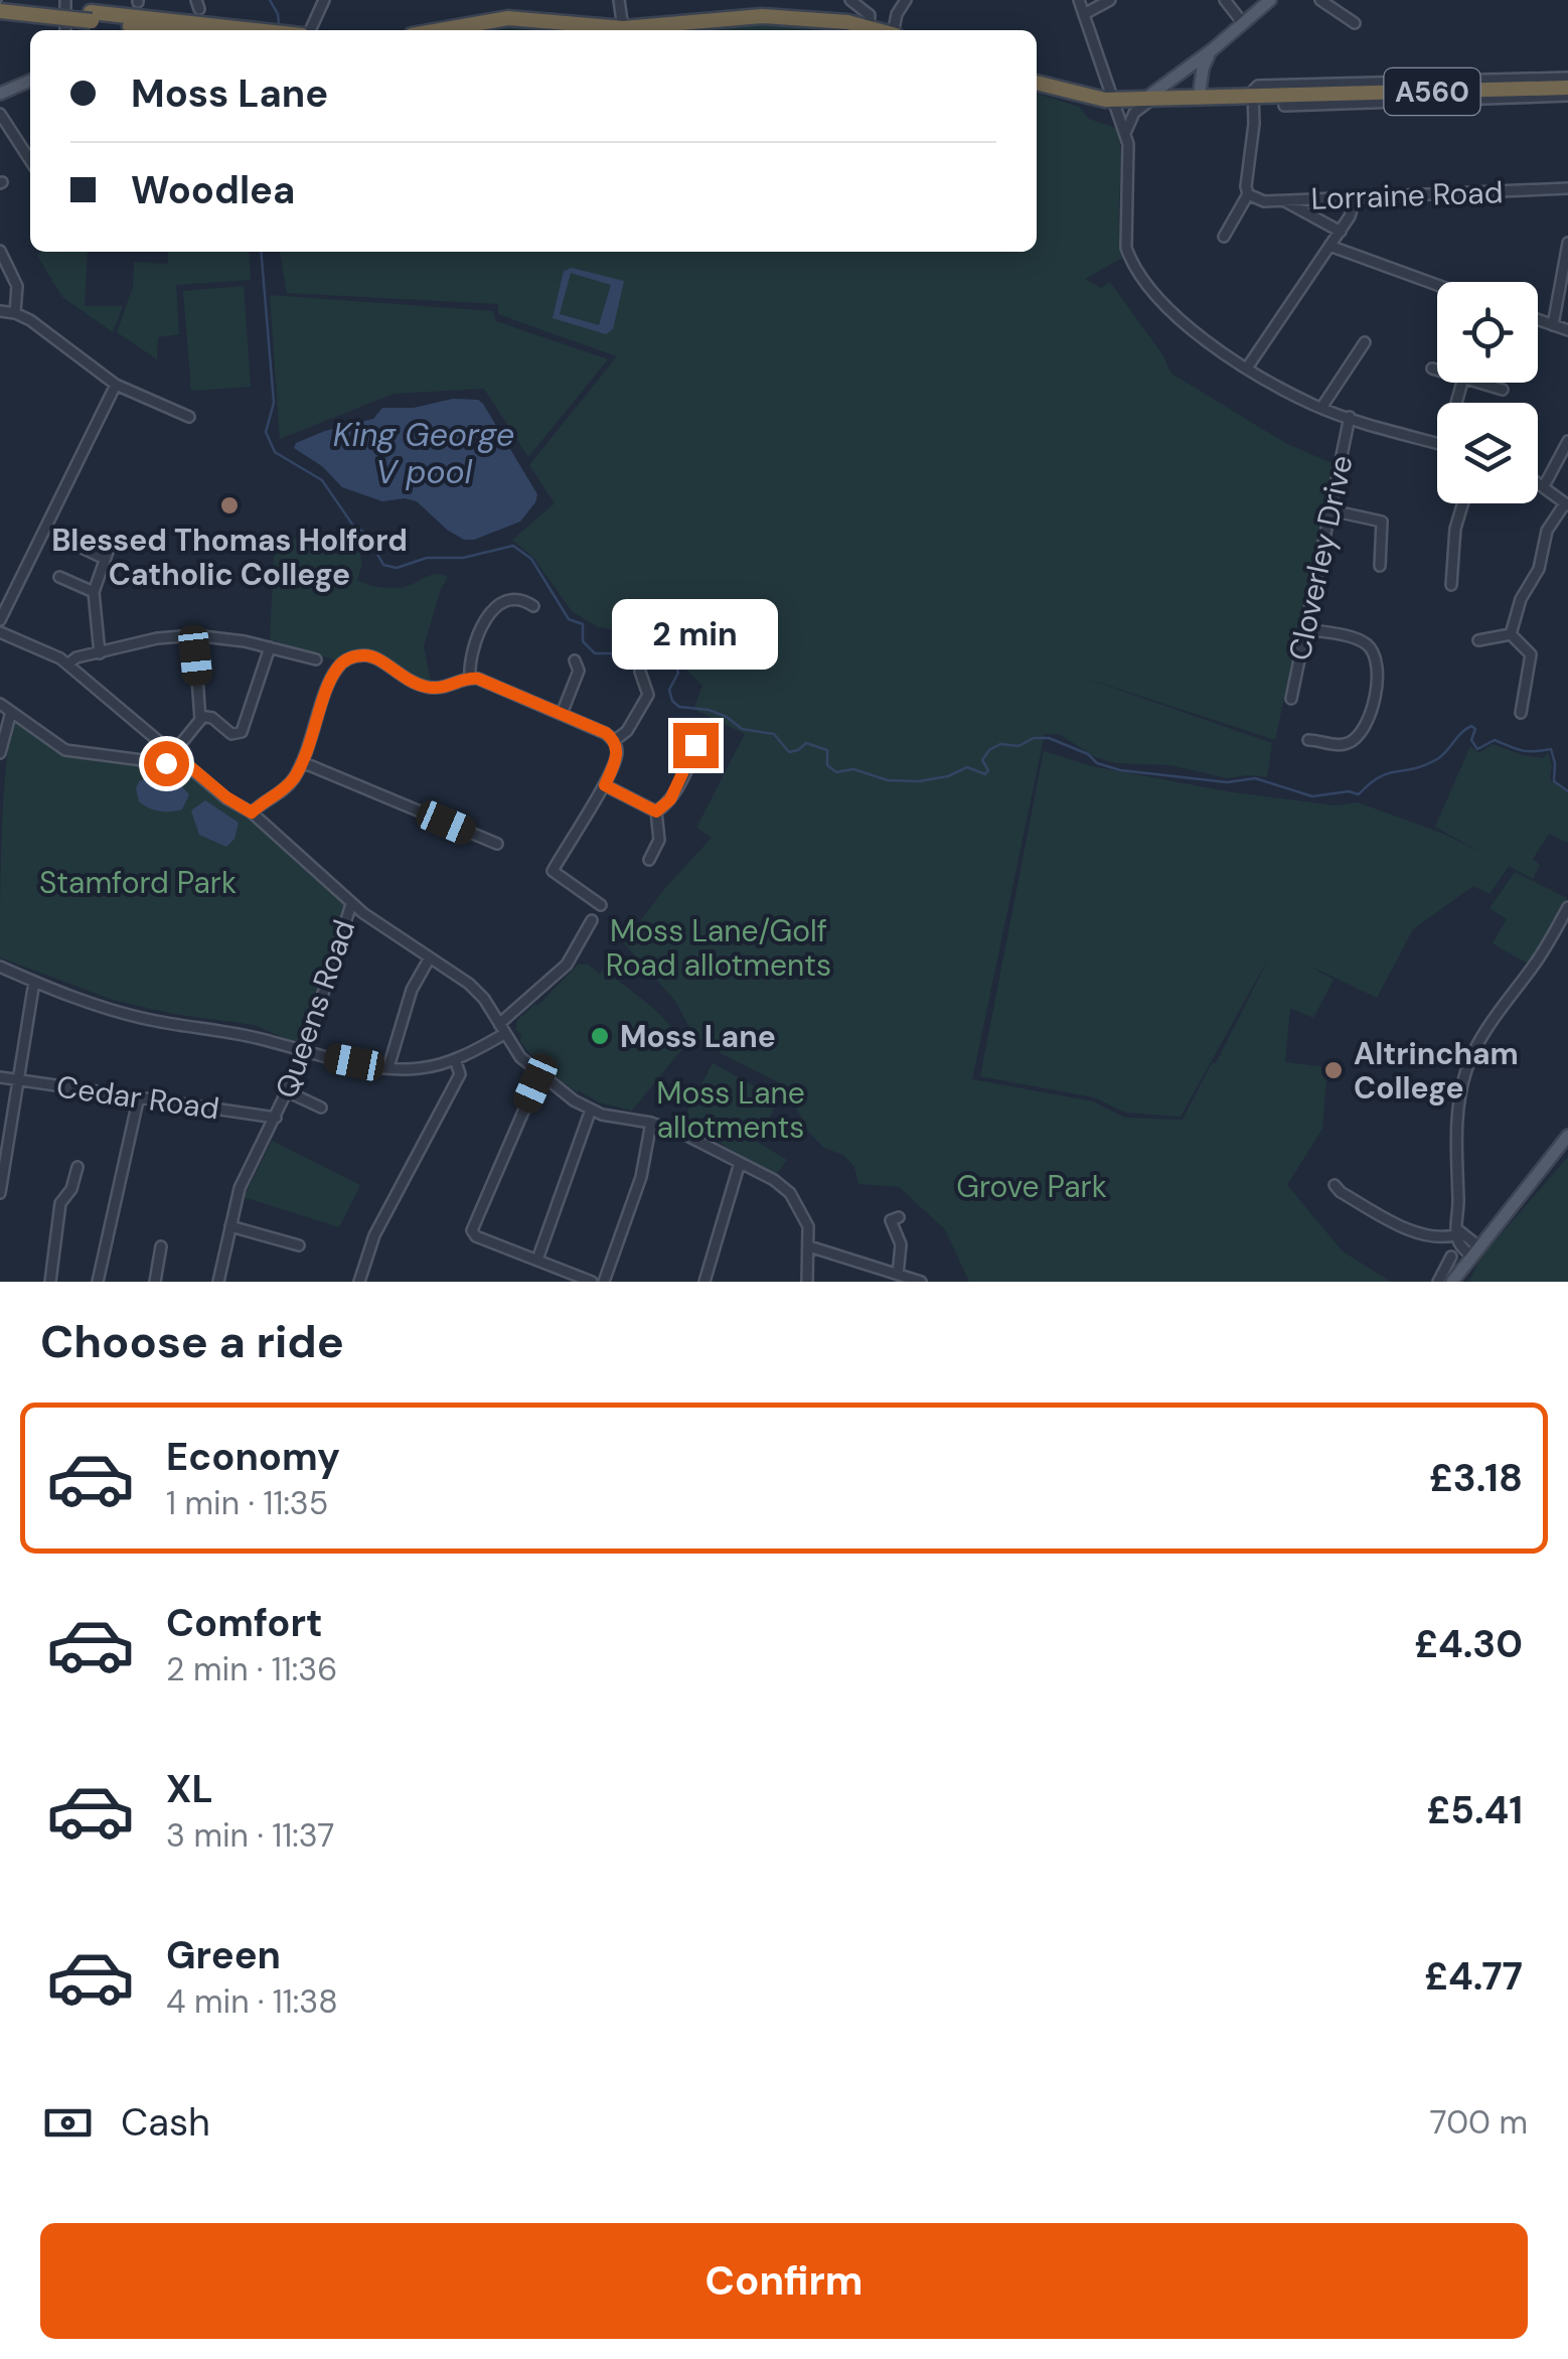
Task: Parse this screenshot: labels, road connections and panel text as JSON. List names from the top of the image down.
{
  "streets": {
    "highway": ["A560"],
    "street": [
      "Lorraine Road",
      "Cloverley Drive",
      "Queens Road",
      "Cedar Road"
    ]
  },
  "crossings": [
    ["Queens Road", "Cedar Road"]
  ],
  "water": ["King George V pool"],
  "parks": [
    "Stamford Park",
    "Moss Lane/Golf Road allotments",
    "Moss Lane allotments",
    "Grove Park"
  ],
  "places": ["Blessed Thomas Holford Catholic College", "Moss Lane", "Altrincham College"],
  "page": {
    "banner": ["Moss Lane", "Woodlea"],
    "bubble": "2 min",
    "heading": "Choose a ride",
    "list": [
      {
        "name": "Economy",
        "note": "1 min · 11:35",
        "value": "£3.18"
      },
      {
        "name": "Comfort",
        "note": "2 min · 11:36",
        "value": "£4.30"
      },
      {
        "name": "XL",
        "note": "3 min · 11:37",
        "value": "£5.41"
      },
      {
        "name": "Green",
        "note": "4 min · 11:38",
        "value": "£4.77"
      }
    ],
    "pay": ["Cash", "700 m"],
    "buttons": "Confirm"
  }
}
